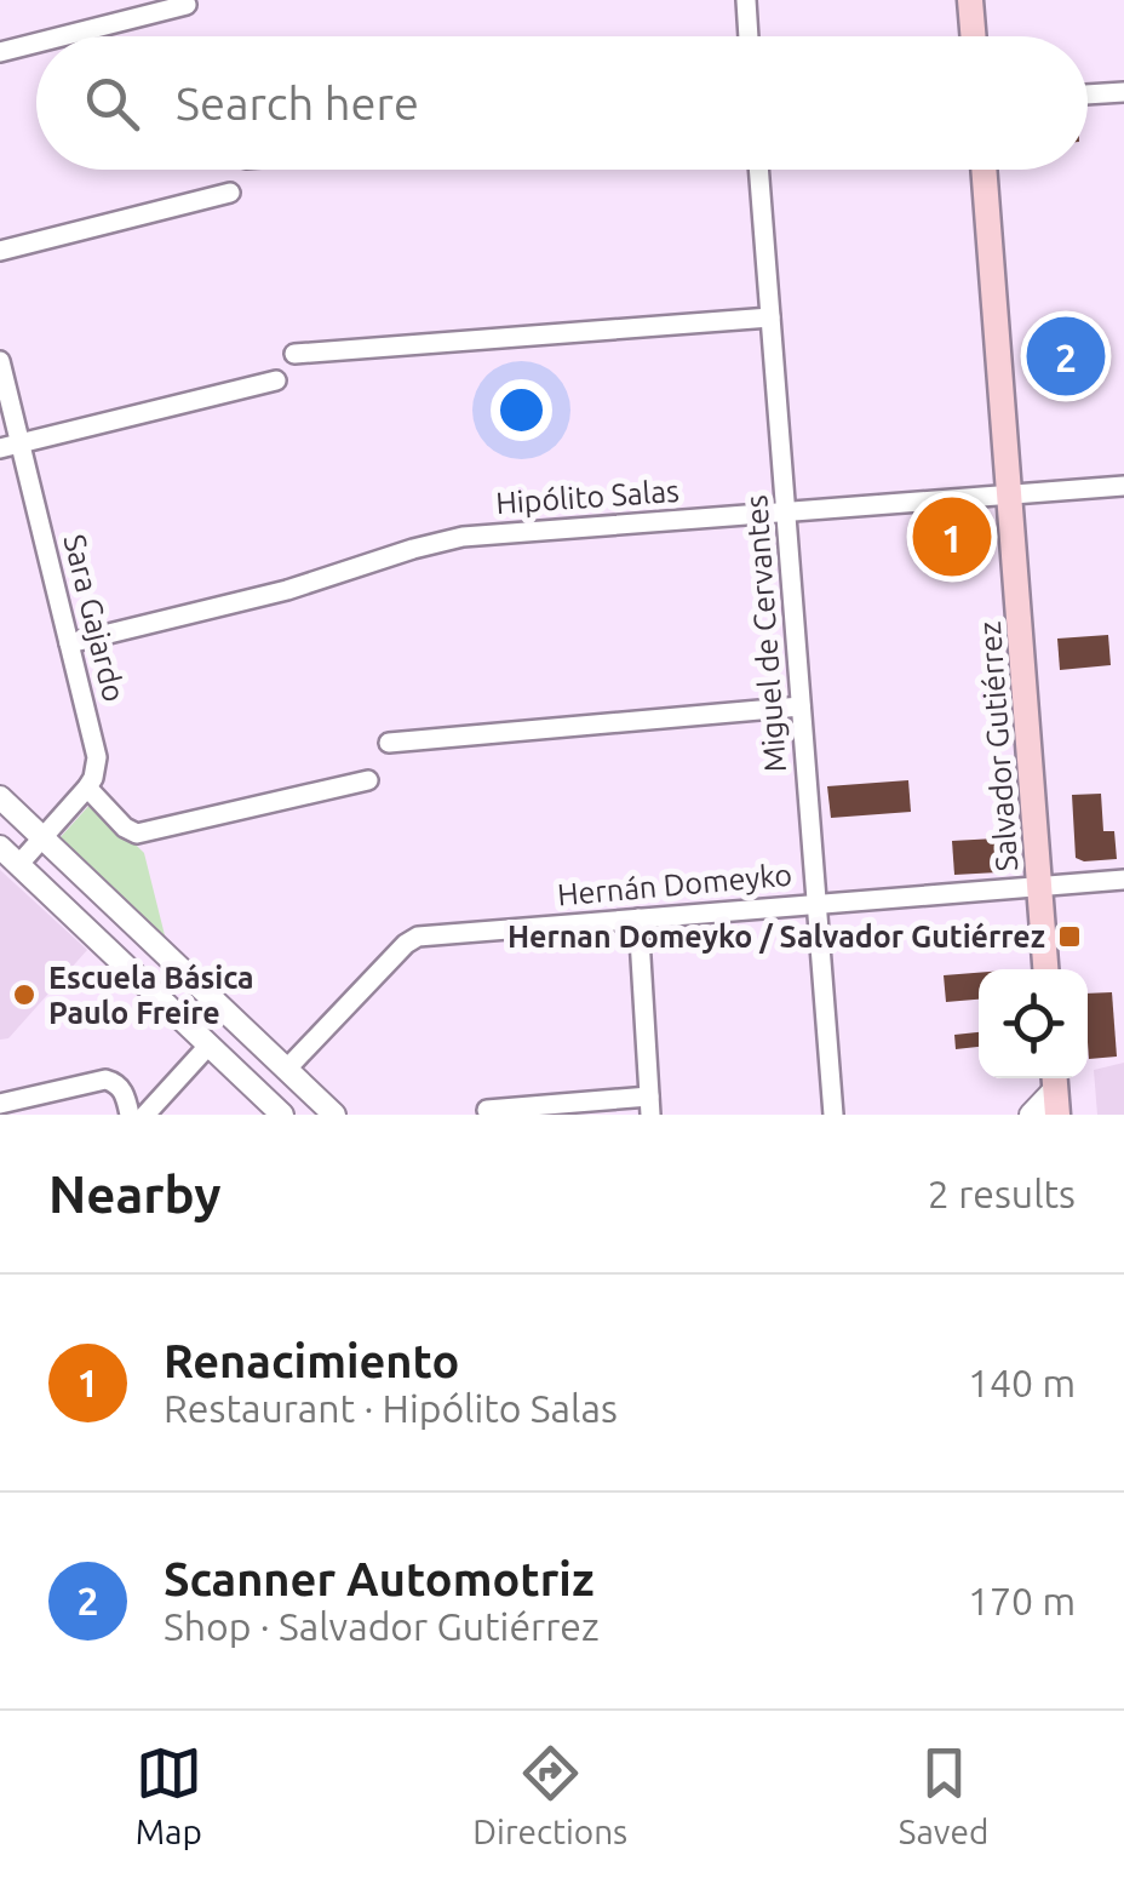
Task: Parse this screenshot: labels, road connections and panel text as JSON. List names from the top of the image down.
{
  "streets": {
    "main road": ["Salvador Gutiérrez"],
    "street": [
      "Hipólito Salas",
      "Sara Gajardo",
      "Miguel de Cervantes",
      "Hernán Domeyko"
    ]
  },
  "crossings": [
    ["Hipólito Salas", "Sara Gajardo"],
    ["Hipólito Salas", "Miguel de Cervantes"],
    ["Hipólito Salas", "Salvador Gutiérrez"],
    ["Miguel de Cervantes", "Hernán Domeyko"],
    ["Salvador Gutiérrez", "Hernán Domeyko"]
  ],
  "places": {
    "transit": ["Hernan Domeyko / Salvador Gutiérrez"],
    "other": ["Escuela Básica Paulo Freire"]
  },
  "page": {
    "search": "Search here",
    "pins": ["2", "1"],
    "heading": ["Nearby", "2 results"],
    "list": [
      {
        "mark": "1",
        "name": "Renacimiento",
        "note": "Restaurant · Hipólito Salas",
        "value": "140 m"
      },
      {
        "mark": "2",
        "name": "Scanner Automotriz",
        "note": "Shop · Salvador Gutiérrez",
        "value": "170 m"
      }
    ],
    "nav": ["Map", "Directions", "Saved"]
  }
}
